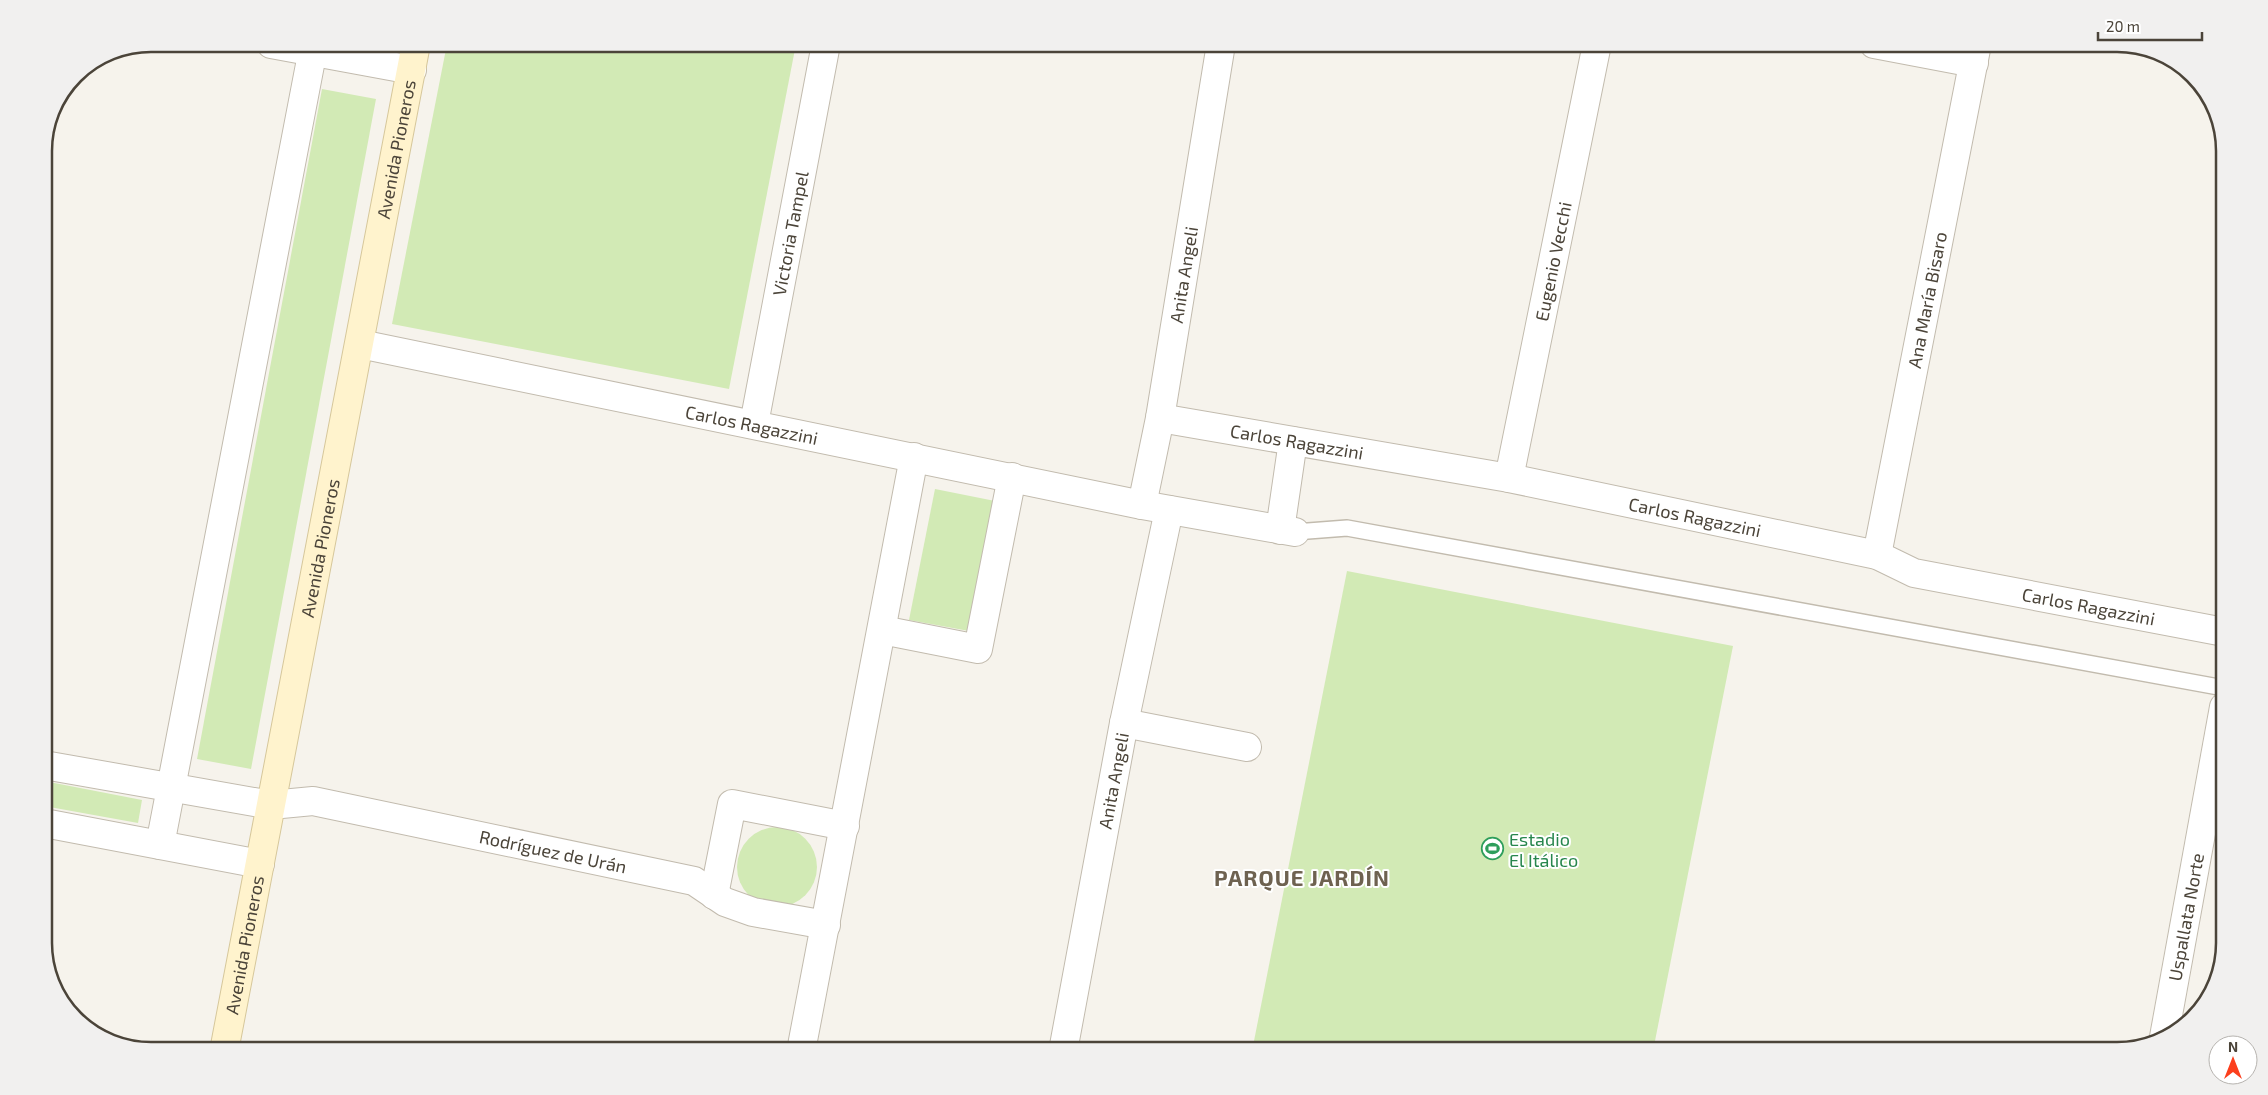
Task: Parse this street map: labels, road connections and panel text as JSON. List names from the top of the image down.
{
  "streets": {
    "main road": ["Avenida Pioneros"],
    "street": [
      "Victoria Tampel",
      "Eugenio Vecchi",
      "Anita Angeli",
      "Ana María Bisaro",
      "Carlos Ragazzini",
      "Rodríguez de Urán",
      "Uspallata Norte"
    ]
  },
  "crossings": [
    ["Avenida Pioneros", "Carlos Ragazzini"],
    ["Avenida Pioneros", "Rodríguez de Urán"],
    ["Victoria Tampel", "Carlos Ragazzini"],
    ["Eugenio Vecchi", "Carlos Ragazzini"],
    ["Anita Angeli", "Carlos Ragazzini"],
    ["Ana María Bisaro", "Carlos Ragazzini"]
  ],
  "districts": ["PARQUE JARDÍN"],
  "places": {
    "sports": ["Estadio El Itálico"]
  },
  "scale_bar": "20 m",
  "north": "top"
}
